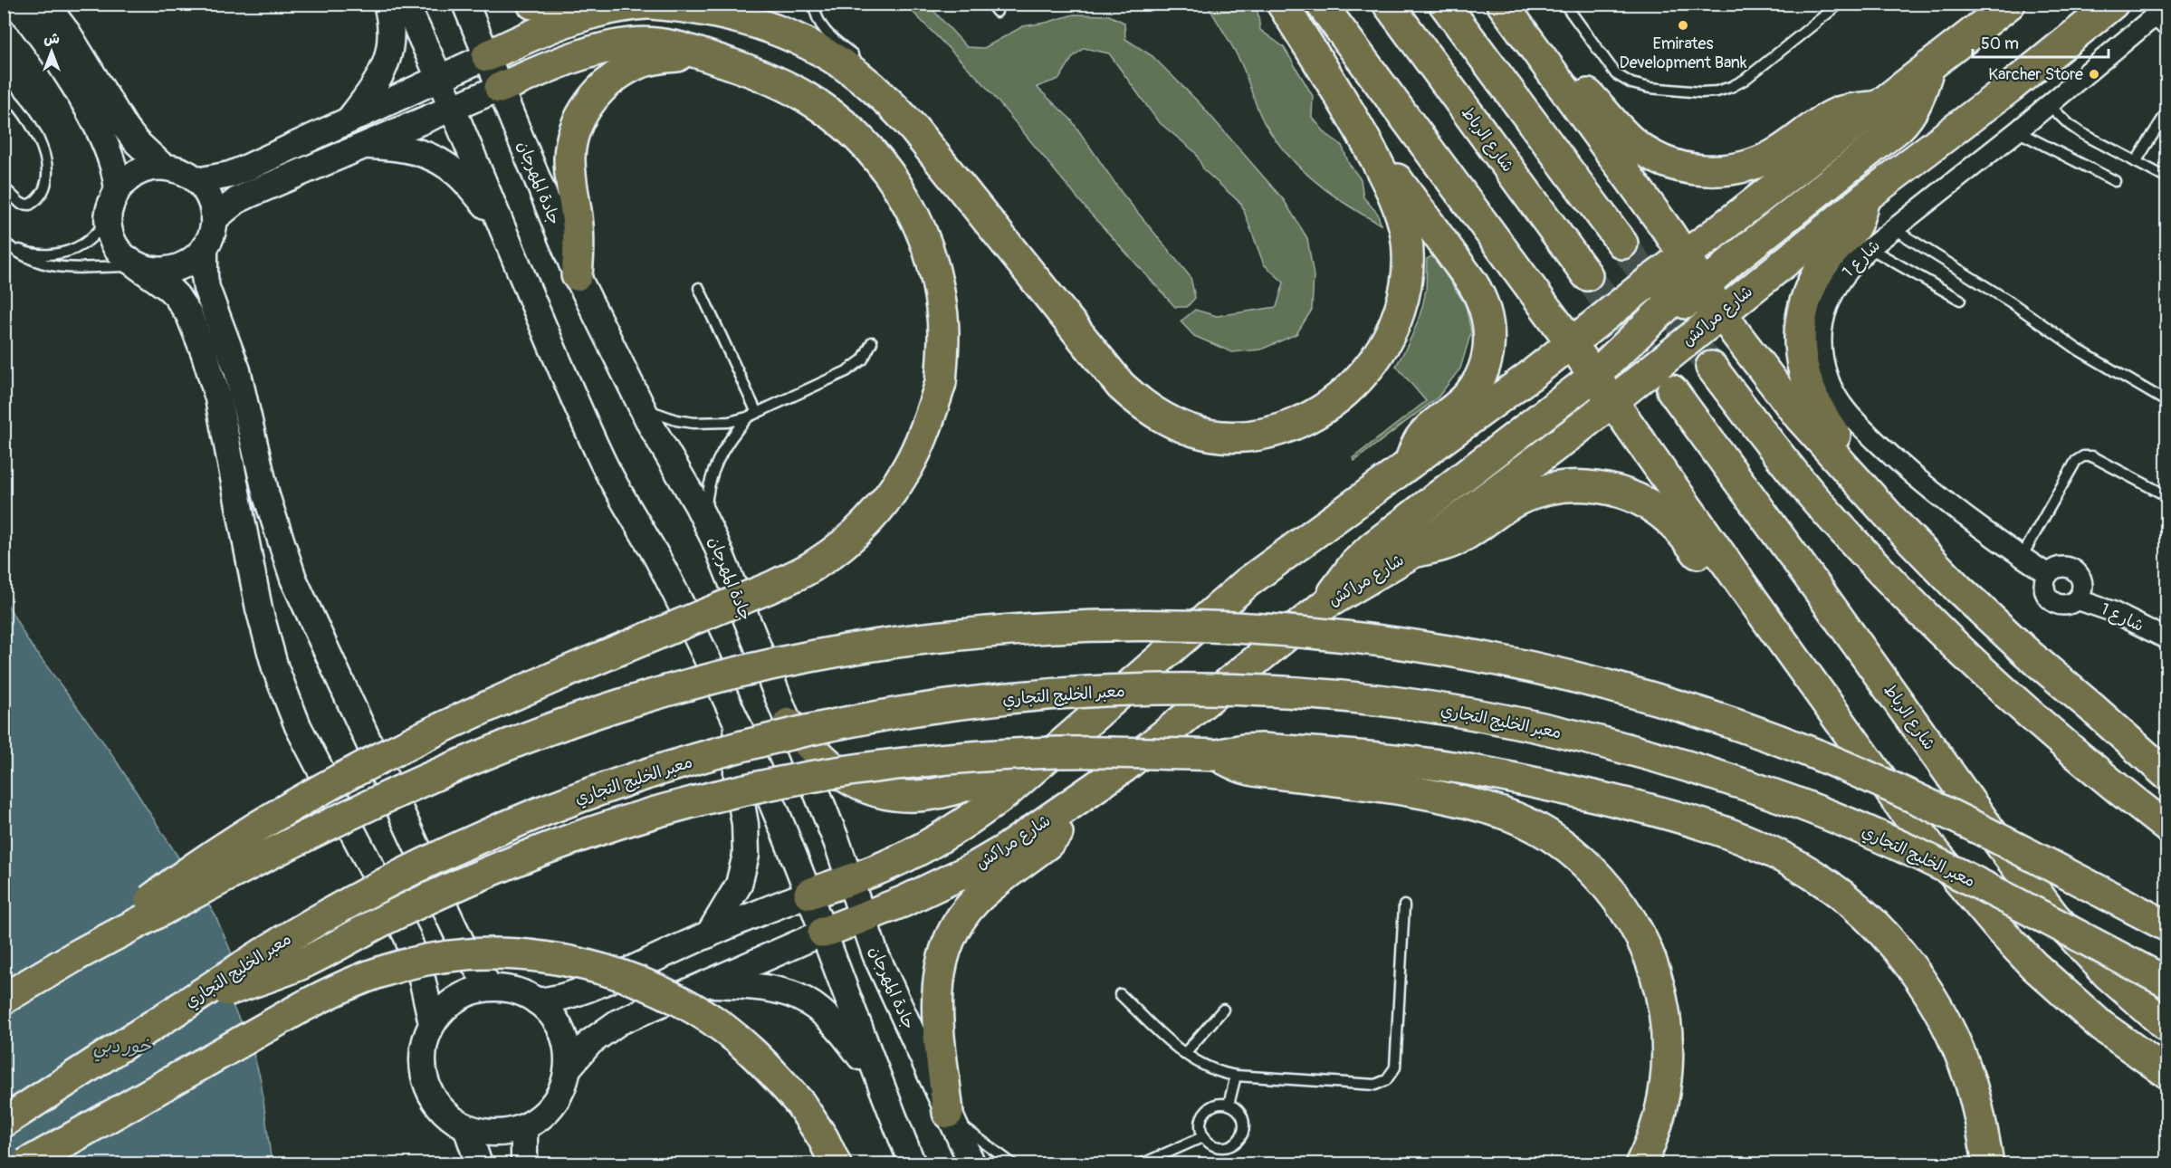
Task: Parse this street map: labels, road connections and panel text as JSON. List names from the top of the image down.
{
  "streets": {
    "main road": ["شارع الرباط", "شارع مراكش", "معبر الخليج التجاري"],
    "street": ["جادة المهرجان", "شارع 1"]
  },
  "crossings": [
    ["جادة المهرجان", "شارع مراكش"]
  ],
  "water": ["خور دبي"],
  "places": ["Emirates Development Bank", "Karcher Store"],
  "scale_bar": "50 m",
  "north": "top"
}
